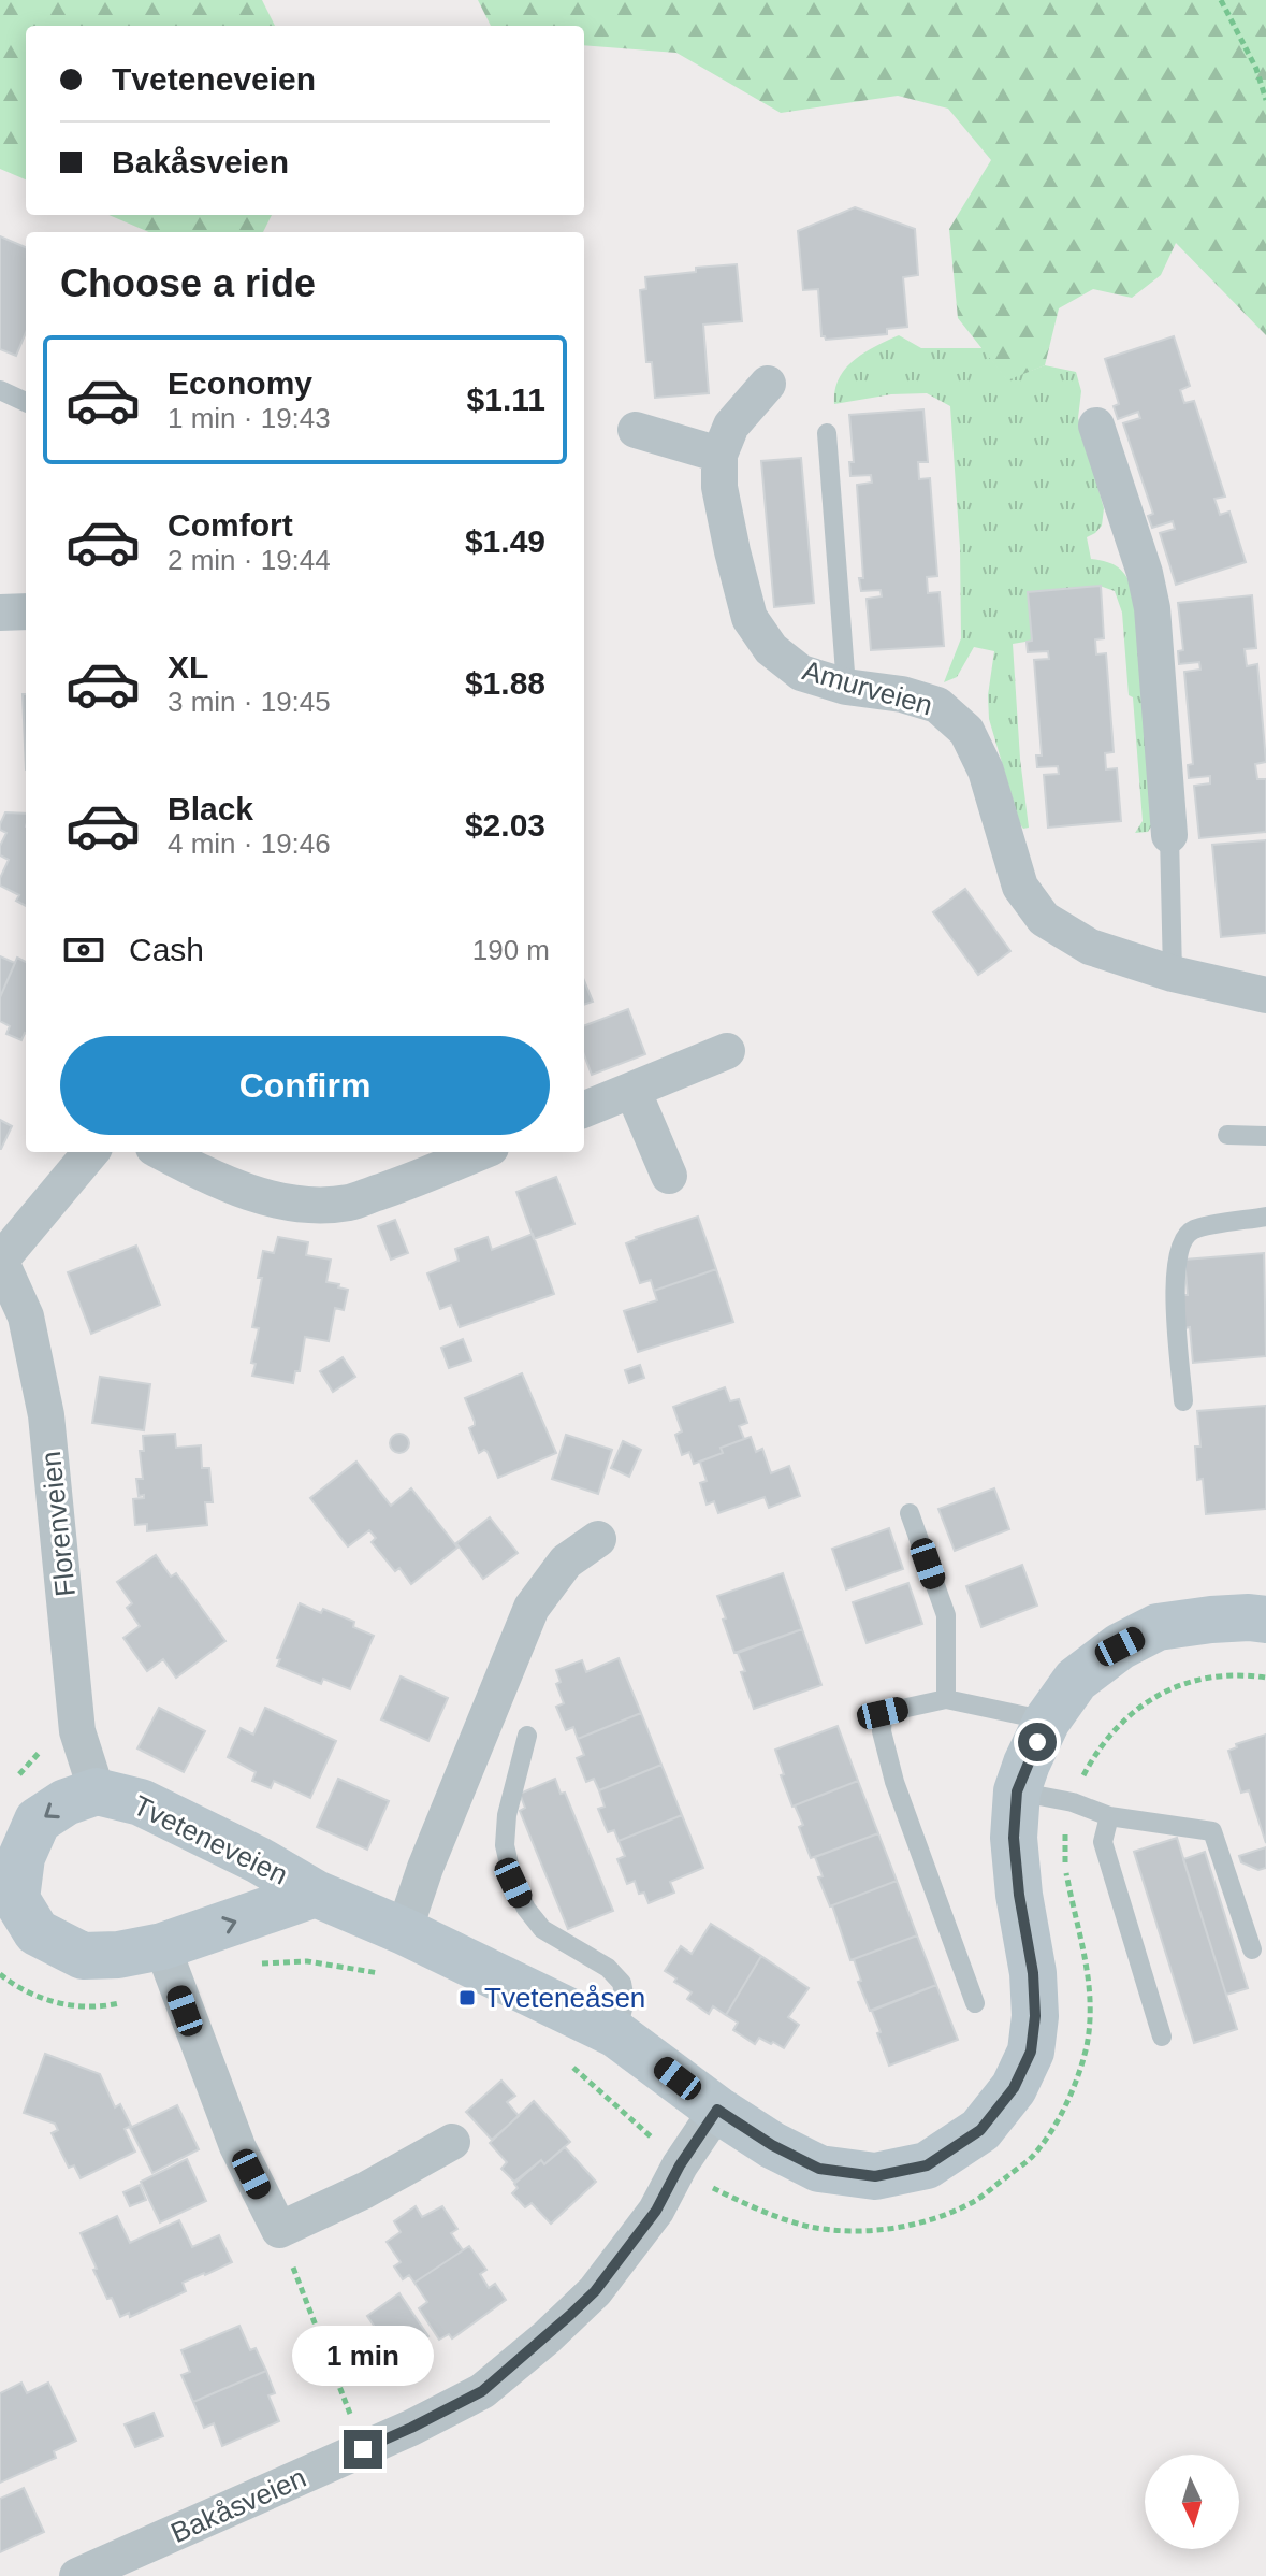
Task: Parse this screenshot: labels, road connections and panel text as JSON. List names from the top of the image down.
{
  "streets": {
    "street": [
      "Amurveien",
      "Florenveien",
      "Tveteneveien",
      "Bakåsveien"
    ]
  },
  "crossings": [
    ["Florenveien", "Tveteneveien"],
    ["Tveteneveien", "Bakåsveien"]
  ],
  "places": {
    "transit": ["Tveteneåsen"]
  },
  "north": "bottom",
  "page": {
    "banner": ["Tveteneveien", "Bakåsveien"],
    "heading": "Choose a ride",
    "list": [
      {
        "name": "Economy",
        "note": "1 min · 19:43",
        "value": "$1.11"
      },
      {
        "name": "Comfort",
        "note": "2 min · 19:44",
        "value": "$1.49"
      },
      {
        "name": "XL",
        "note": "3 min · 19:45",
        "value": "$1.88"
      },
      {
        "name": "Black",
        "note": "4 min · 19:46",
        "value": "$2.03"
      }
    ],
    "pay": ["Cash", "190 m"],
    "buttons": "Confirm",
    "bubble": "1 min"
  }
}
